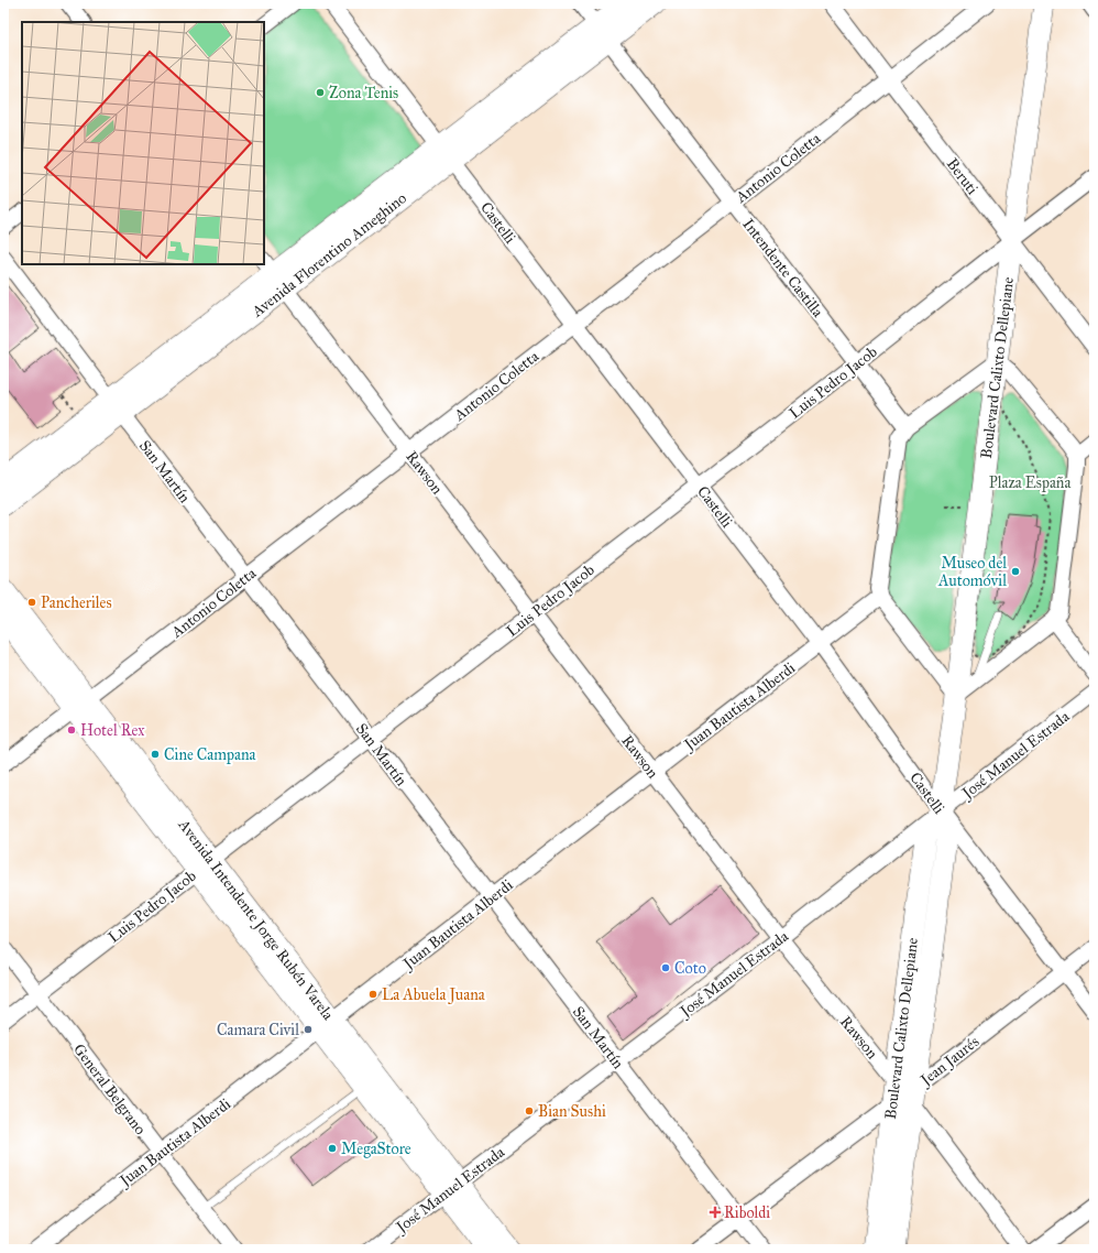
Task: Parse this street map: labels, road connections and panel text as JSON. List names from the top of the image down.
{
  "streets": {
    "main road": ["Avenida Florentino Ameghino", "Boulevard Calixto Dellepiane", "Avenida Intendente Jorge Rubén Varela"],
    "street": [
      "Antonio Coletta",
      "Beruti",
      "Castelli",
      "Intendente Castilla",
      "Luis Pedro Jacob",
      "San Martín",
      "Rawson",
      "Juan Bautista Alberdi",
      "José Manuel Estrada",
      "Jean Jaurés",
      "General Belgrano"
    ]
  },
  "crossings": [
    ["Antonio Coletta", "Beruti"],
    ["Antonio Coletta", "Castelli"],
    ["Antonio Coletta", "Intendente Castilla"],
    ["Antonio Coletta", "San Martín"],
    ["Antonio Coletta", "Rawson"],
    ["Antonio Coletta", "Avenida Intendente Jorge Rubén Varela"],
    ["Beruti", "Boulevard Calixto Dellepiane"],
    ["Beruti", "Luis Pedro Jacob"],
    ["Castelli", "Avenida Florentino Ameghino"],
    ["Castelli", "Boulevard Calixto Dellepiane"],
    ["Castelli", "Luis Pedro Jacob"],
    ["Castelli", "Juan Bautista Alberdi"],
    ["Castelli", "José Manuel Estrada"],
    ["Castelli", "Jean Jaurés"],
    ["Avenida Florentino Ameghino", "Intendente Castilla"],
    ["Avenida Florentino Ameghino", "San Martín"],
    ["Avenida Florentino Ameghino", "Rawson"],
    ["Intendente Castilla", "Luis Pedro Jacob"],
    ["Boulevard Calixto Dellepiane", "Luis Pedro Jacob"],
    ["Boulevard Calixto Dellepiane", "Rawson"],
    ["Boulevard Calixto Dellepiane", "José Manuel Estrada"],
    ["Boulevard Calixto Dellepiane", "Jean Jaurés"],
    ["Luis Pedro Jacob", "San Martín"],
    ["Luis Pedro Jacob", "Rawson"],
    ["Luis Pedro Jacob", "Avenida Intendente Jorge Rubén Varela"],
    ["Luis Pedro Jacob", "General Belgrano"],
    ["San Martín", "Juan Bautista Alberdi"],
    ["San Martín", "José Manuel Estrada"],
    ["San Martín", "Jean Jaurés"],
    ["Rawson", "Juan Bautista Alberdi"],
    ["Rawson", "José Manuel Estrada"],
    ["Rawson", "Jean Jaurés"],
    ["Juan Bautista Alberdi", "Avenida Intendente Jorge Rubén Varela"],
    ["Juan Bautista Alberdi", "General Belgrano"],
    ["José Manuel Estrada", "Avenida Intendente Jorge Rubén Varela"]
  ],
  "parks": ["Plaza España"],
  "places": {
    "other": [
      "Zona Tenis",
      "Museo del Automóvil",
      "Pancheriles",
      "Hotel Rex",
      "Cine Campana",
      "Coto",
      "La Abuela Juana",
      "Camara Civil",
      "Bian Sushi",
      "MegaStore"
    ],
    "health": ["Riboldi"]
  }
}
